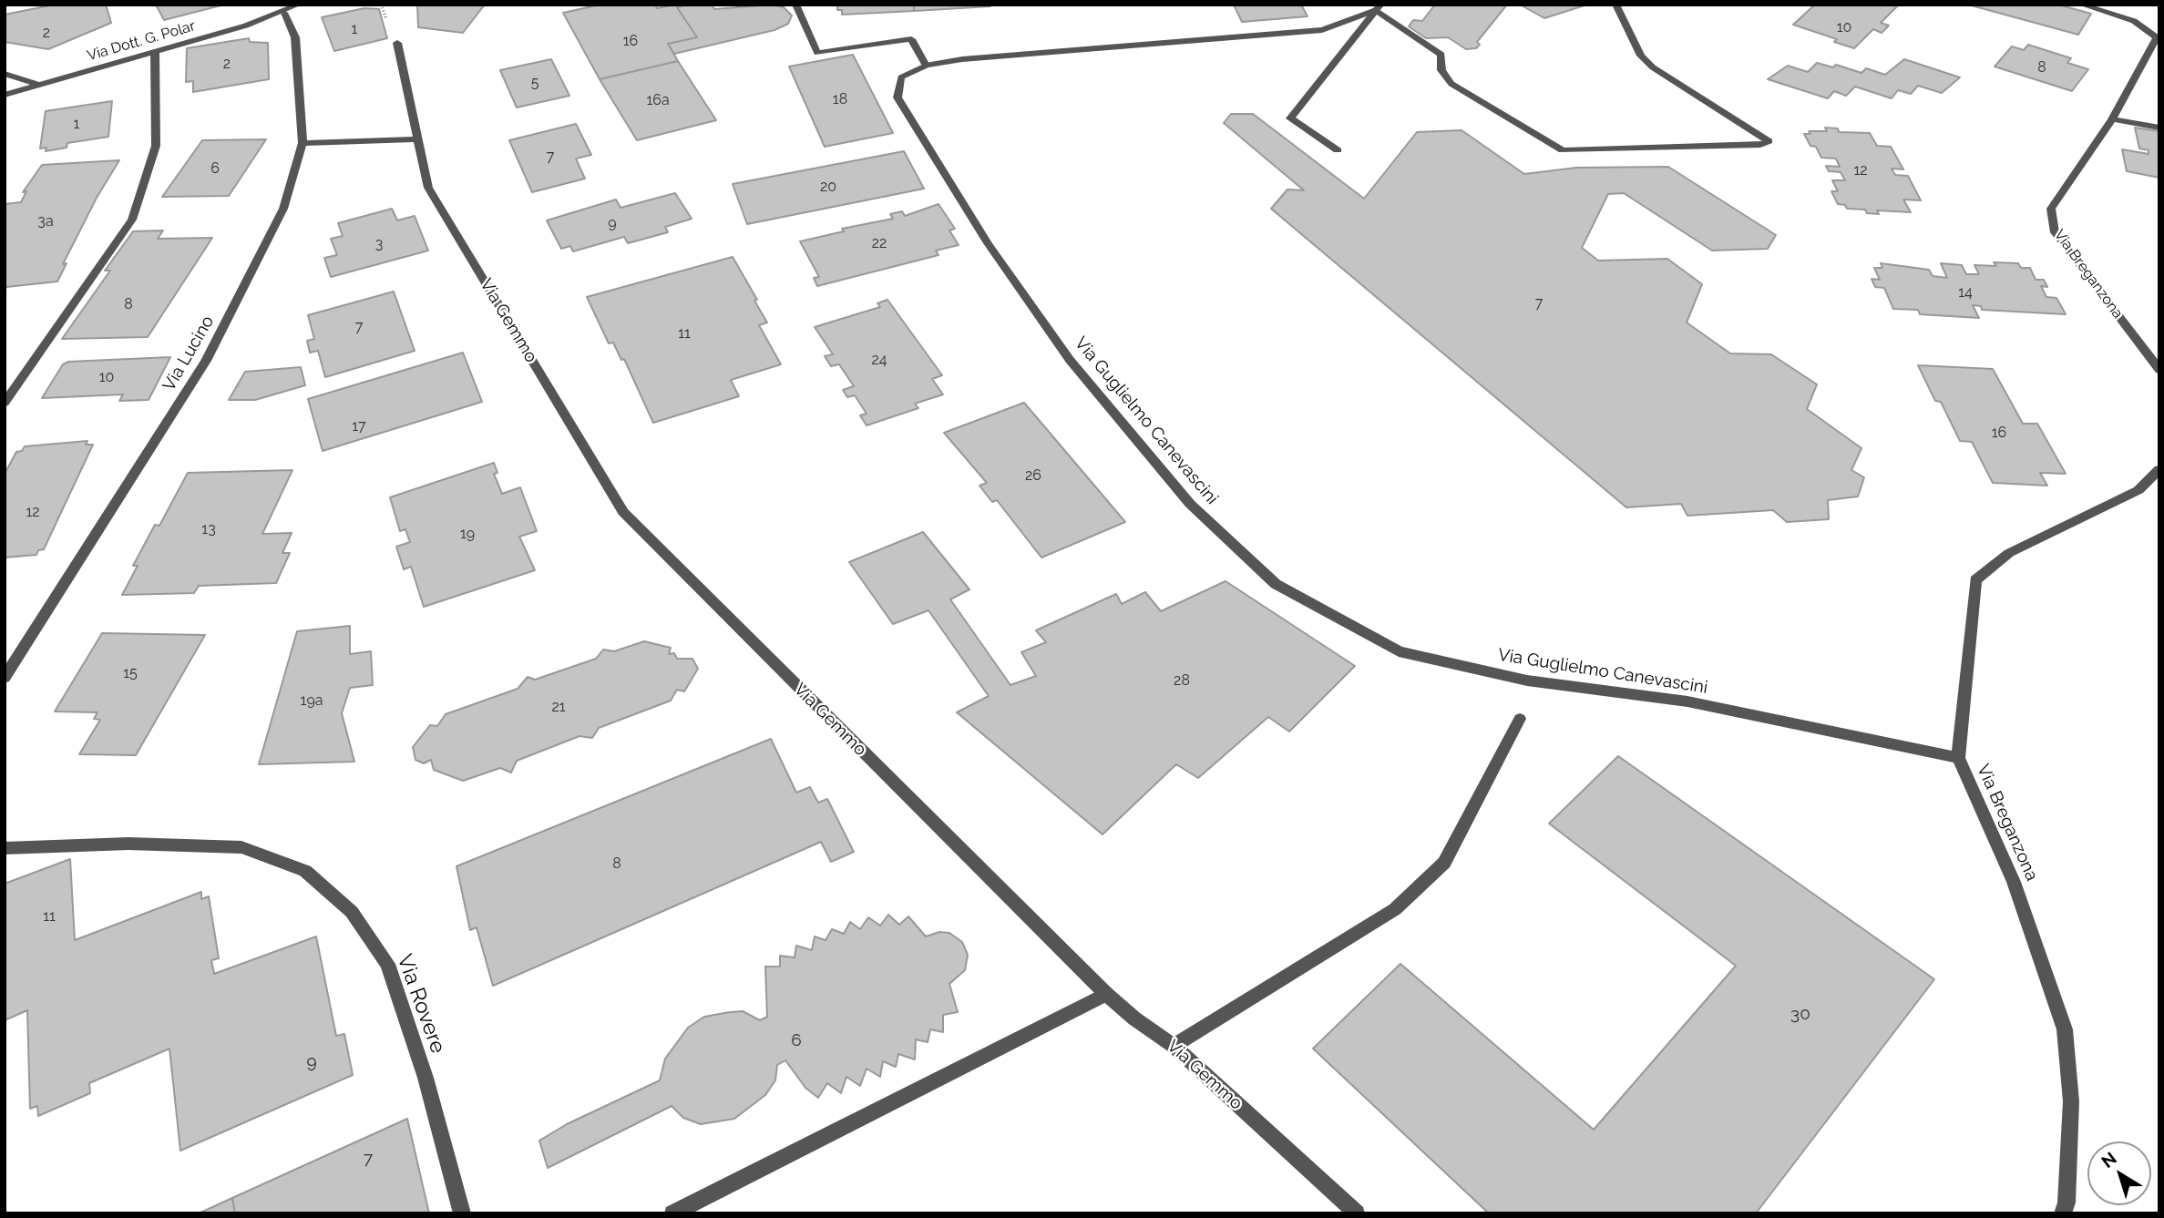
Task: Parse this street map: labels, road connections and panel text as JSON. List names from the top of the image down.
{
  "streets": {
    "street": [
      "Via Dott. G. Polar",
      "Via Breganzona",
      "Via Gemmo",
      "Via Lucino",
      "Via Guglielmo Canevascini",
      "Via Rovere"
    ]
  },
  "crossings": [
    ["Via Dott. G. Polar", "Via Lucino"],
    ["Via Breganzona", "Via Guglielmo Canevascini"]
  ],
  "house_numbers": [
    "10",
    "1",
    "2",
    "16",
    "2",
    "8",
    "5",
    "18",
    "16a",
    "1",
    "7",
    "6",
    "12",
    "20",
    "3a",
    "9",
    "22",
    "3",
    "14",
    "7",
    "8",
    "7",
    "11",
    "24",
    "10",
    "17",
    "16",
    "26",
    "12",
    "13",
    "19",
    "15",
    "28",
    "19a",
    "21",
    "8",
    "11",
    "30",
    "6",
    "9",
    "7"
  ],
  "north": "top left"
}
